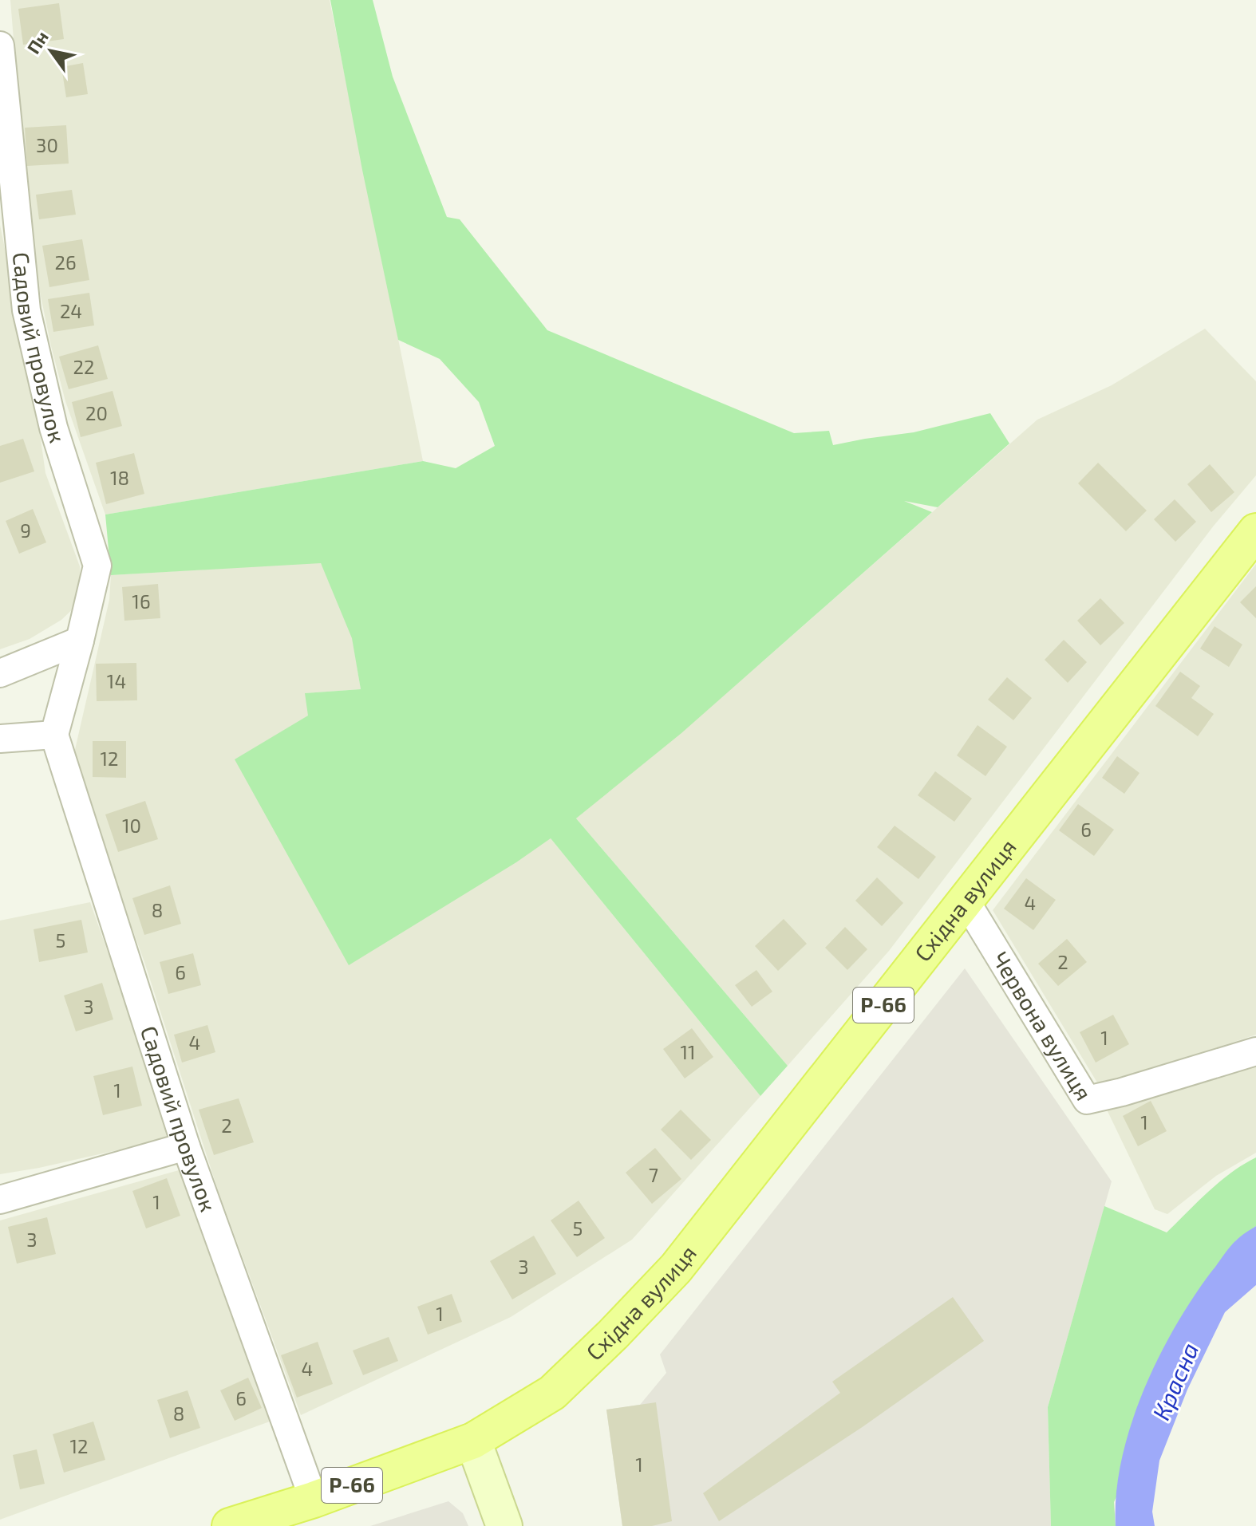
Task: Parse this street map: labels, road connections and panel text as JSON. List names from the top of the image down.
{
  "streets": {
    "main road": ["Східна вулиця", "Р-66"],
    "street": ["Садовий провулок", "Червона вулиця"]
  },
  "crossings": [
    ["Садовий провулок", "Р-66"],
    ["Східна вулиця", "Р-66"],
    ["Східна вулиця", "Червона вулиця"]
  ],
  "water": ["Красна"],
  "house_numbers": [
    "30",
    "26",
    "24",
    "22",
    "20",
    "18",
    "9",
    "16",
    "14",
    "12",
    "10",
    "6",
    "4",
    "8",
    "5",
    "2",
    "6",
    "3",
    "1",
    "4",
    "11",
    "1",
    "1",
    "2",
    "7",
    "1",
    "5",
    "3",
    "3",
    "1",
    "4",
    "6",
    "8",
    "12",
    "1"
  ],
  "north": "top left"
}
